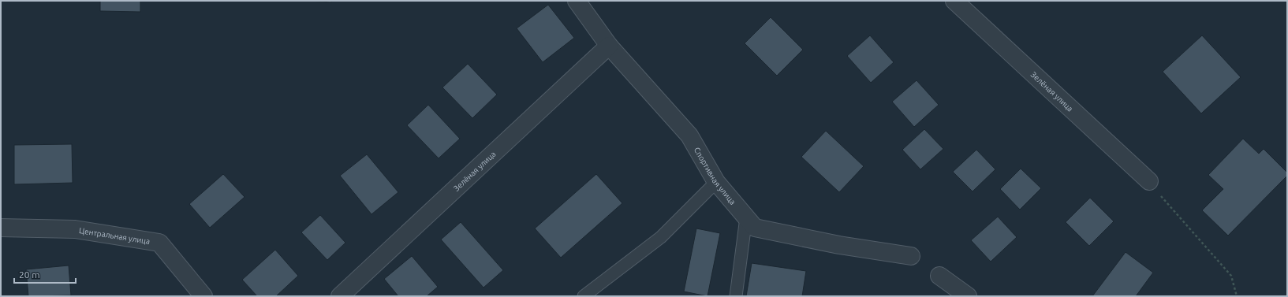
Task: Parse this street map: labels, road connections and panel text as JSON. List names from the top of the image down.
{
  "streets": {
    "street": ["Зелёная улица", "Спортивная улица", "Центральная улица"]
  },
  "crossings": [
    ["Зелёная улица", "Спортивная улица"]
  ],
  "scale_bar": "20 m"
}
